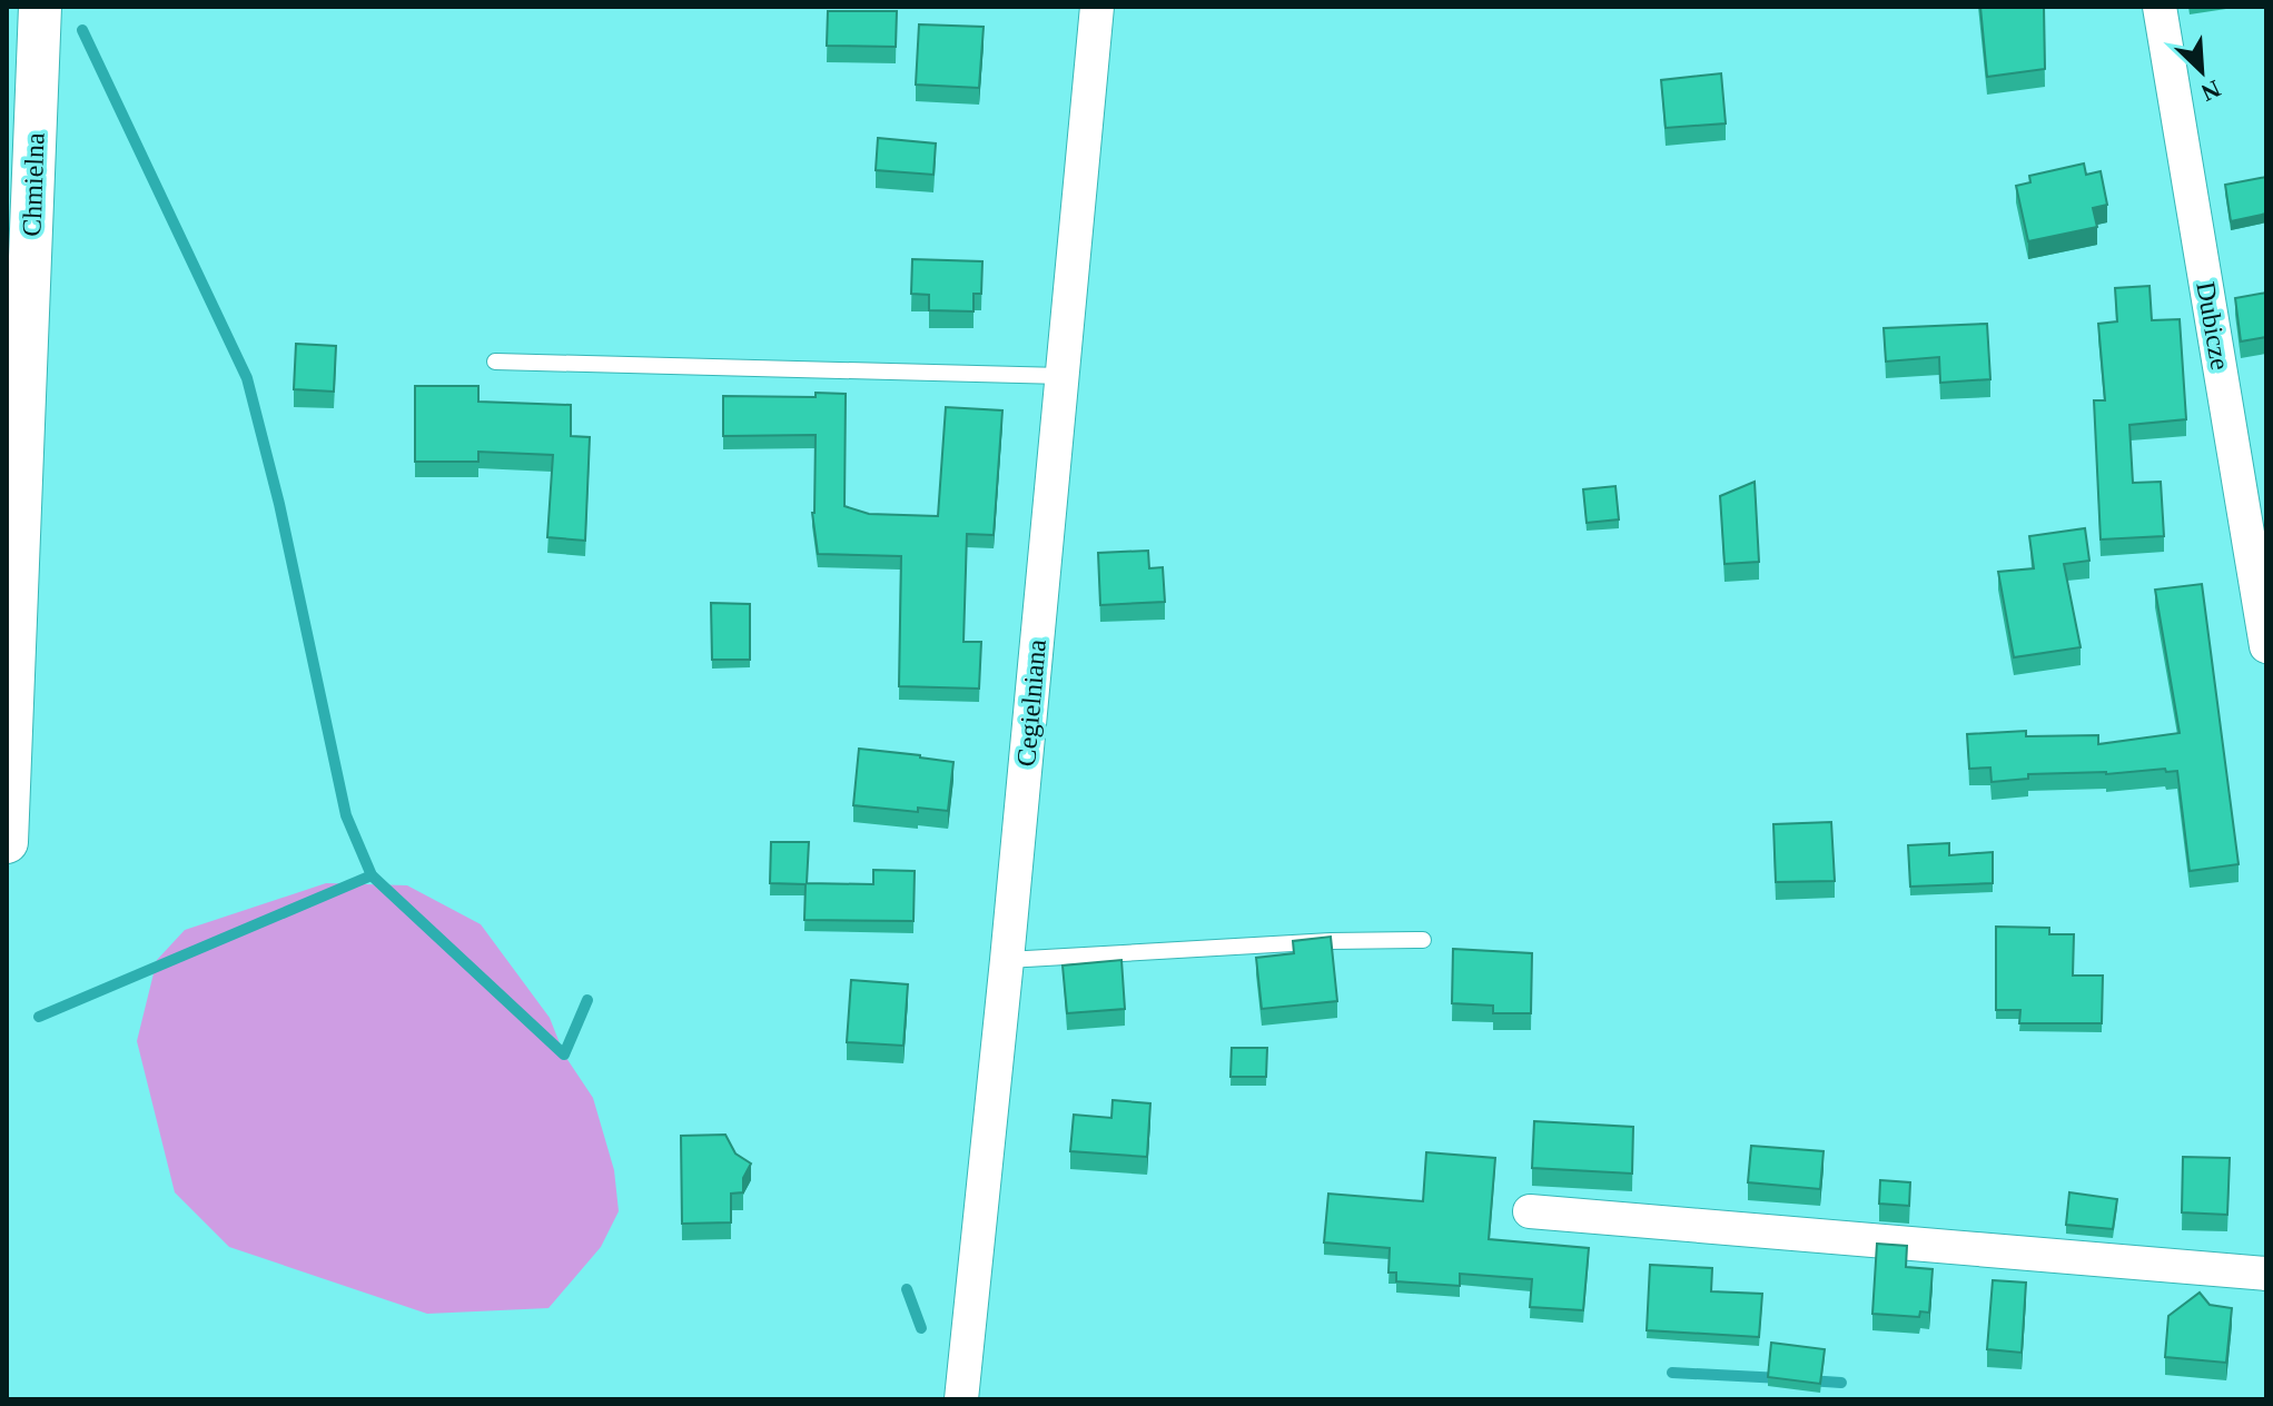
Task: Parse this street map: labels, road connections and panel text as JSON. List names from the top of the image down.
{
  "streets": {
    "street": ["Chmielna", "Dubicze", "Cegielniana"]
  },
  "north": "bottom right"
}
